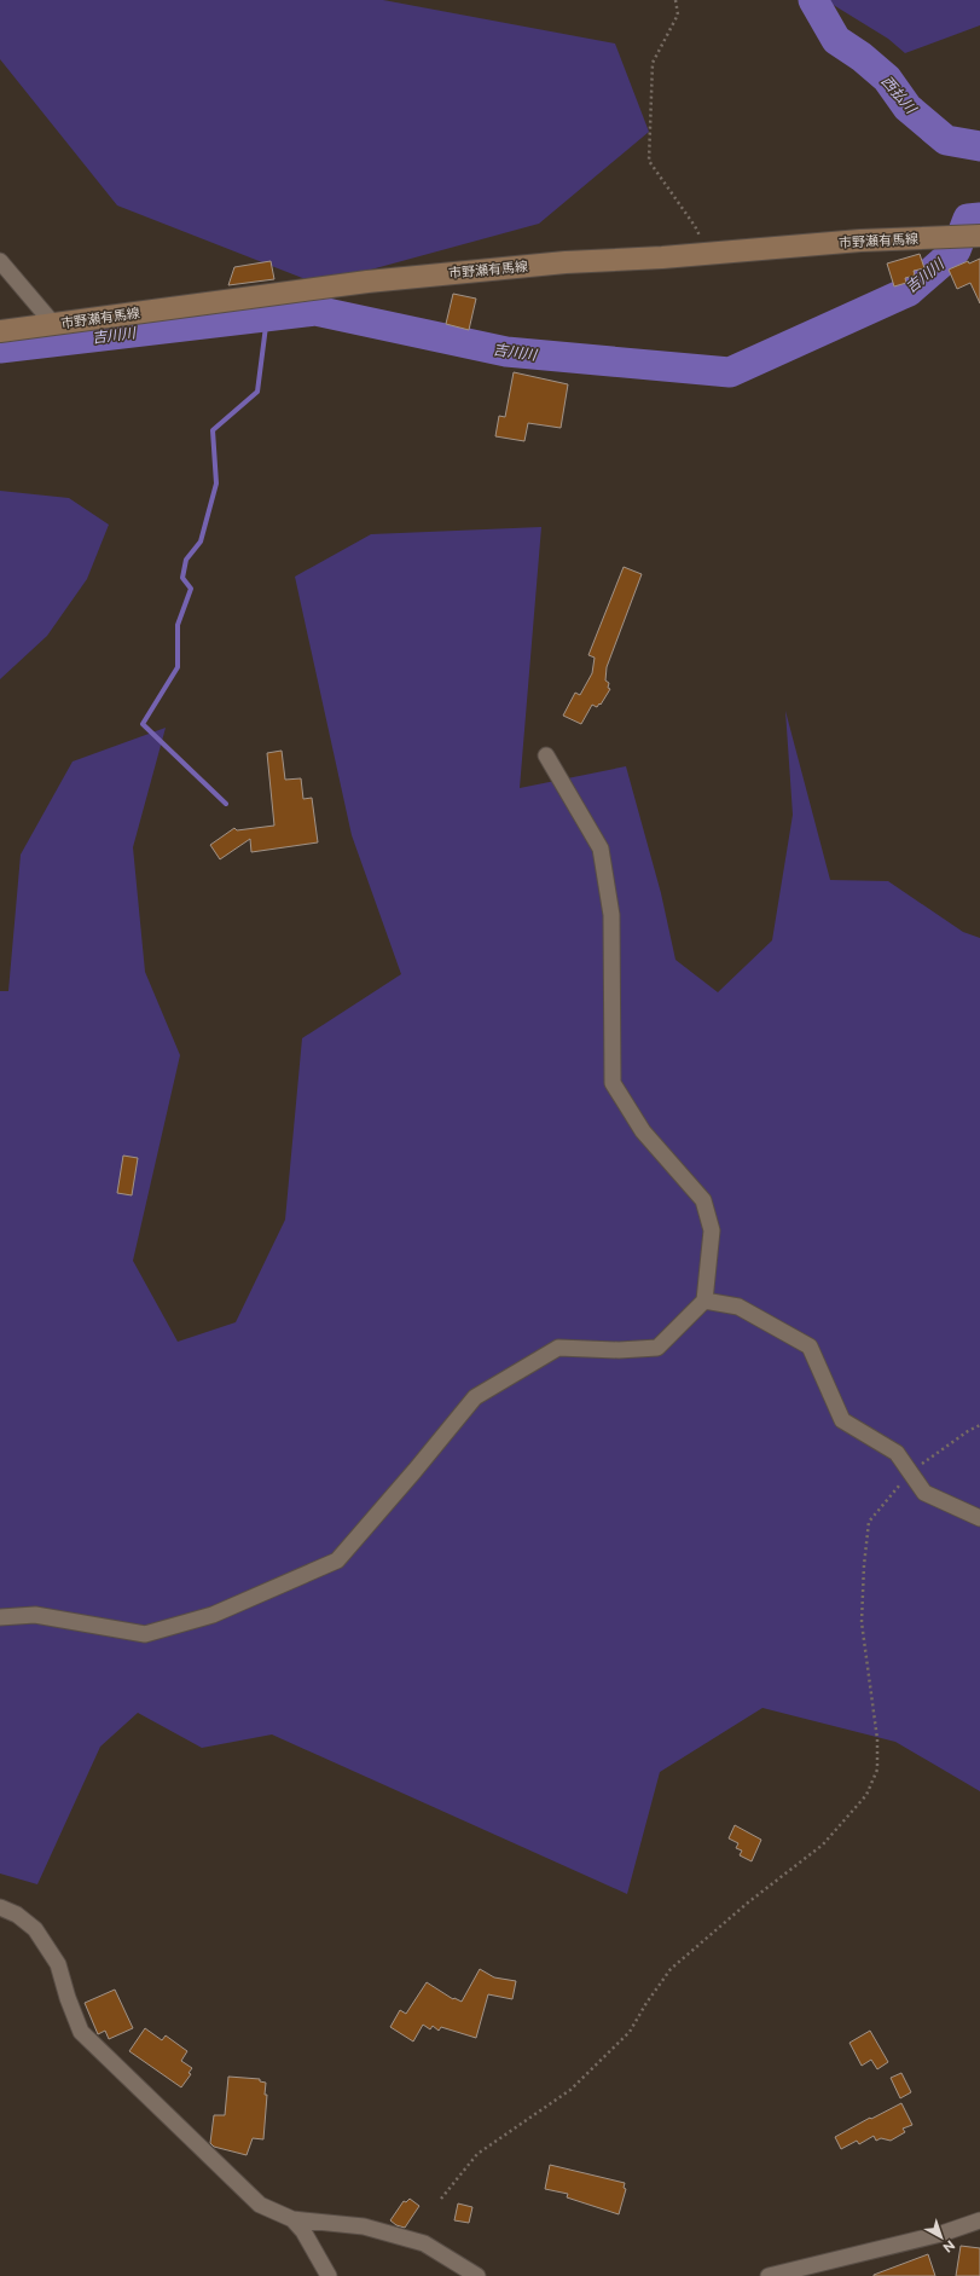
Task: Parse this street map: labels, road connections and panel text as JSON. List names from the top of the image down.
{
  "streets": {
    "main road": ["市野瀬有馬線"]
  },
  "water": ["西払川", "吉川川"],
  "north": "bottom right"
}
